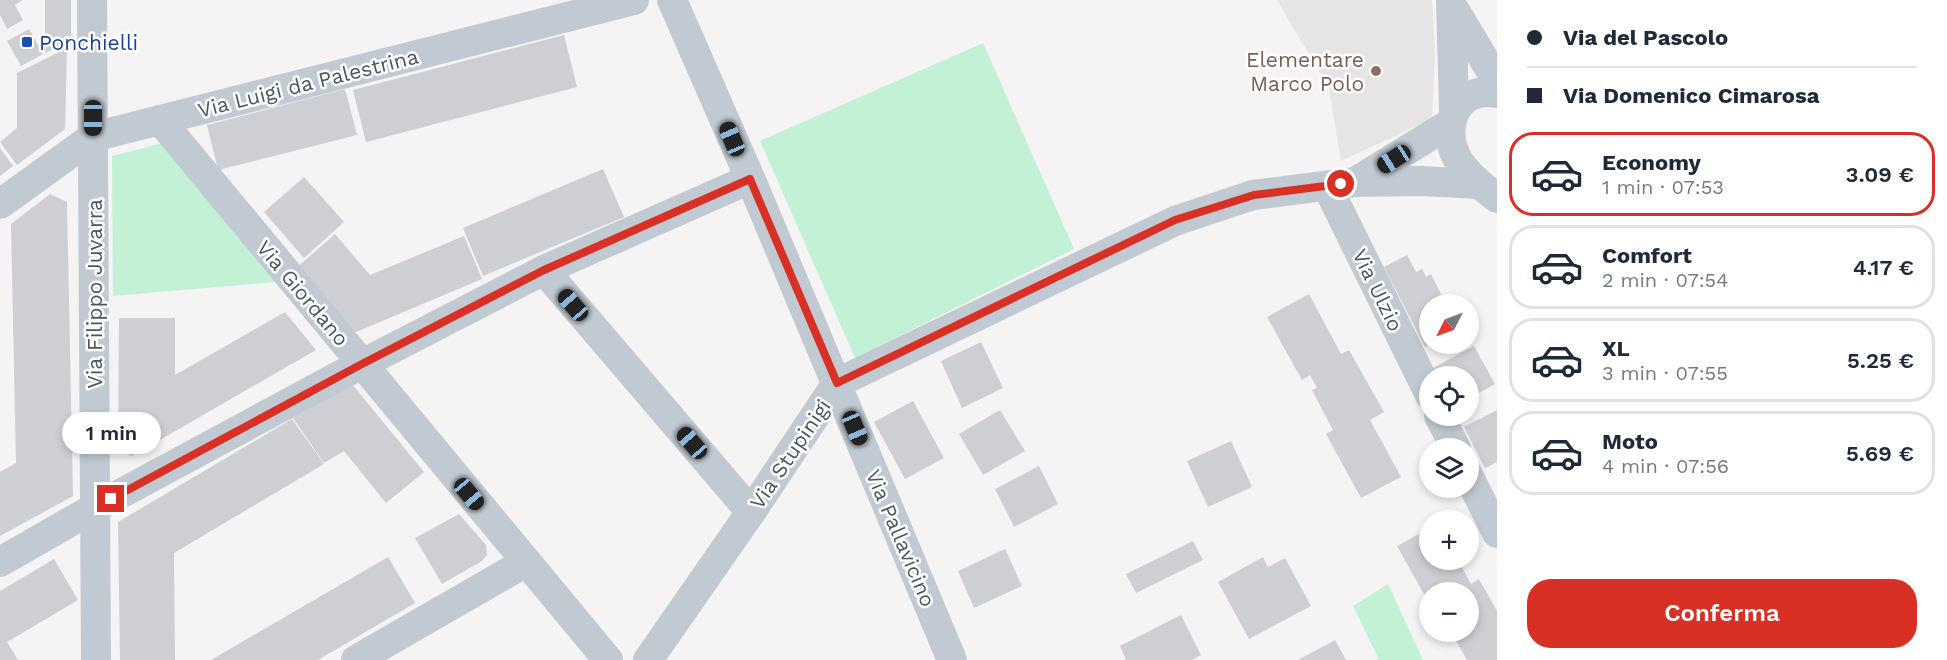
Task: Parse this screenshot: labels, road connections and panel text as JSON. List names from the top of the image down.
{
  "streets": {
    "street": [
      "Via Luigi da Palestrina",
      "Via Ulzio",
      "Via Giordano",
      "Via Filippo Juvarra",
      "Via Stupinigi",
      "Via Pallavicino"
    ]
  },
  "crossings": [
    ["Via Luigi da Palestrina", "Via Giordano"],
    ["Via Luigi da Palestrina", "Via Filippo Juvarra"],
    ["Via Stupinigi", "Via Pallavicino"]
  ],
  "places": {
    "transit": ["Ponchielli"],
    "other": ["Elementare Marco Polo"]
  },
  "north": "bottom left",
  "page": {
    "banner": ["Via del Pascolo", "Via Domenico Cimarosa"],
    "list": [
      {
        "name": "Economy",
        "note": "1 min · 07:53",
        "value": "3.09 €"
      },
      {
        "name": "Comfort",
        "note": "2 min · 07:54",
        "value": "4.17 €"
      },
      {
        "name": "XL",
        "note": "3 min · 07:55",
        "value": "5.25 €"
      },
      {
        "name": "Moto",
        "note": "4 min · 07:56",
        "value": "5.69 €"
      }
    ],
    "map_buttons": ["+", "−"],
    "bubble": "1 min",
    "buttons": "Conferma"
  }
}
